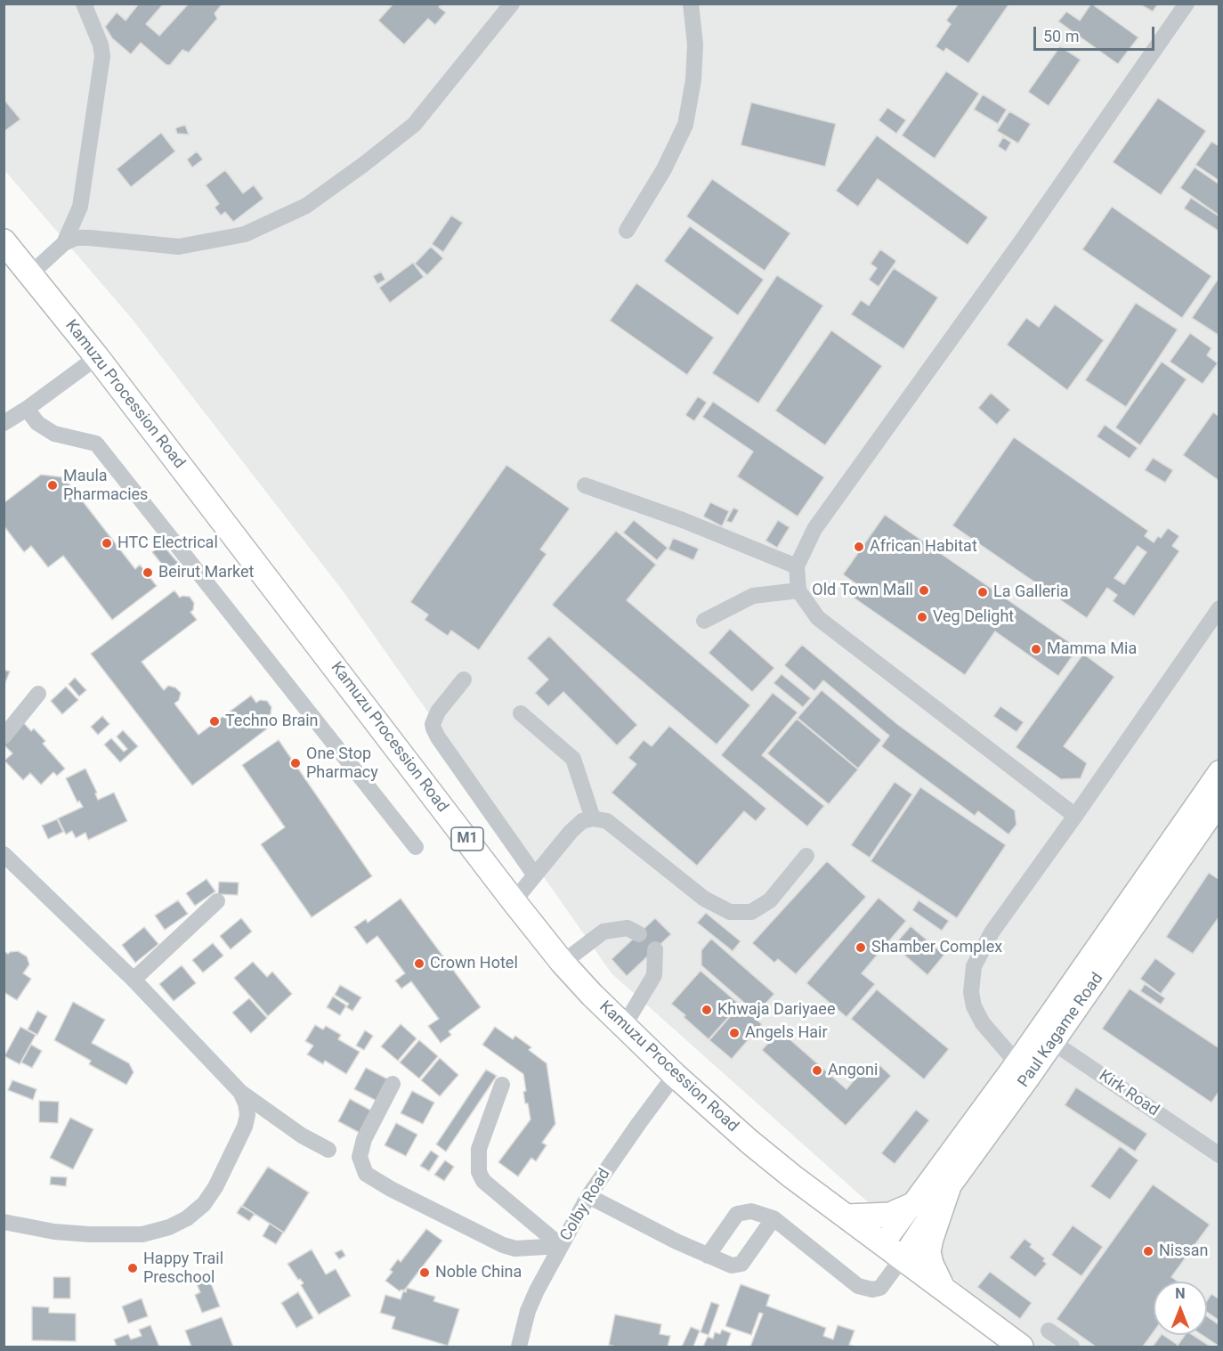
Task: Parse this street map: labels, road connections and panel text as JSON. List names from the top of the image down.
{
  "streets": {
    "highway": ["Kamuzu Procession Road", "M1"],
    "main road": ["Paul Kagame Road"],
    "street": ["Kirk Road", "Colby Road"]
  },
  "crossings": [
    ["Kamuzu Procession Road", "Paul Kagame Road"],
    ["Kamuzu Procession Road", "Colby Road"],
    ["Paul Kagame Road", "Kirk Road"]
  ],
  "places": [
    "Maula Pharmacies",
    "HTC Electrical",
    "African Habitat",
    "Beirut Market",
    "Old Town Mall",
    "La Galleria",
    "Veg Delight",
    "Mamma Mia",
    "Techno Brain",
    "One Stop Pharmacy",
    "Shamber Complex",
    "Crown Hotel",
    "Khwaja Dariyaee",
    "Angels Hair",
    "Angoni",
    "Nissan",
    "Happy Trail Preschool",
    "Noble China"
  ],
  "scale_bar": "50 m",
  "north": "top"
}
